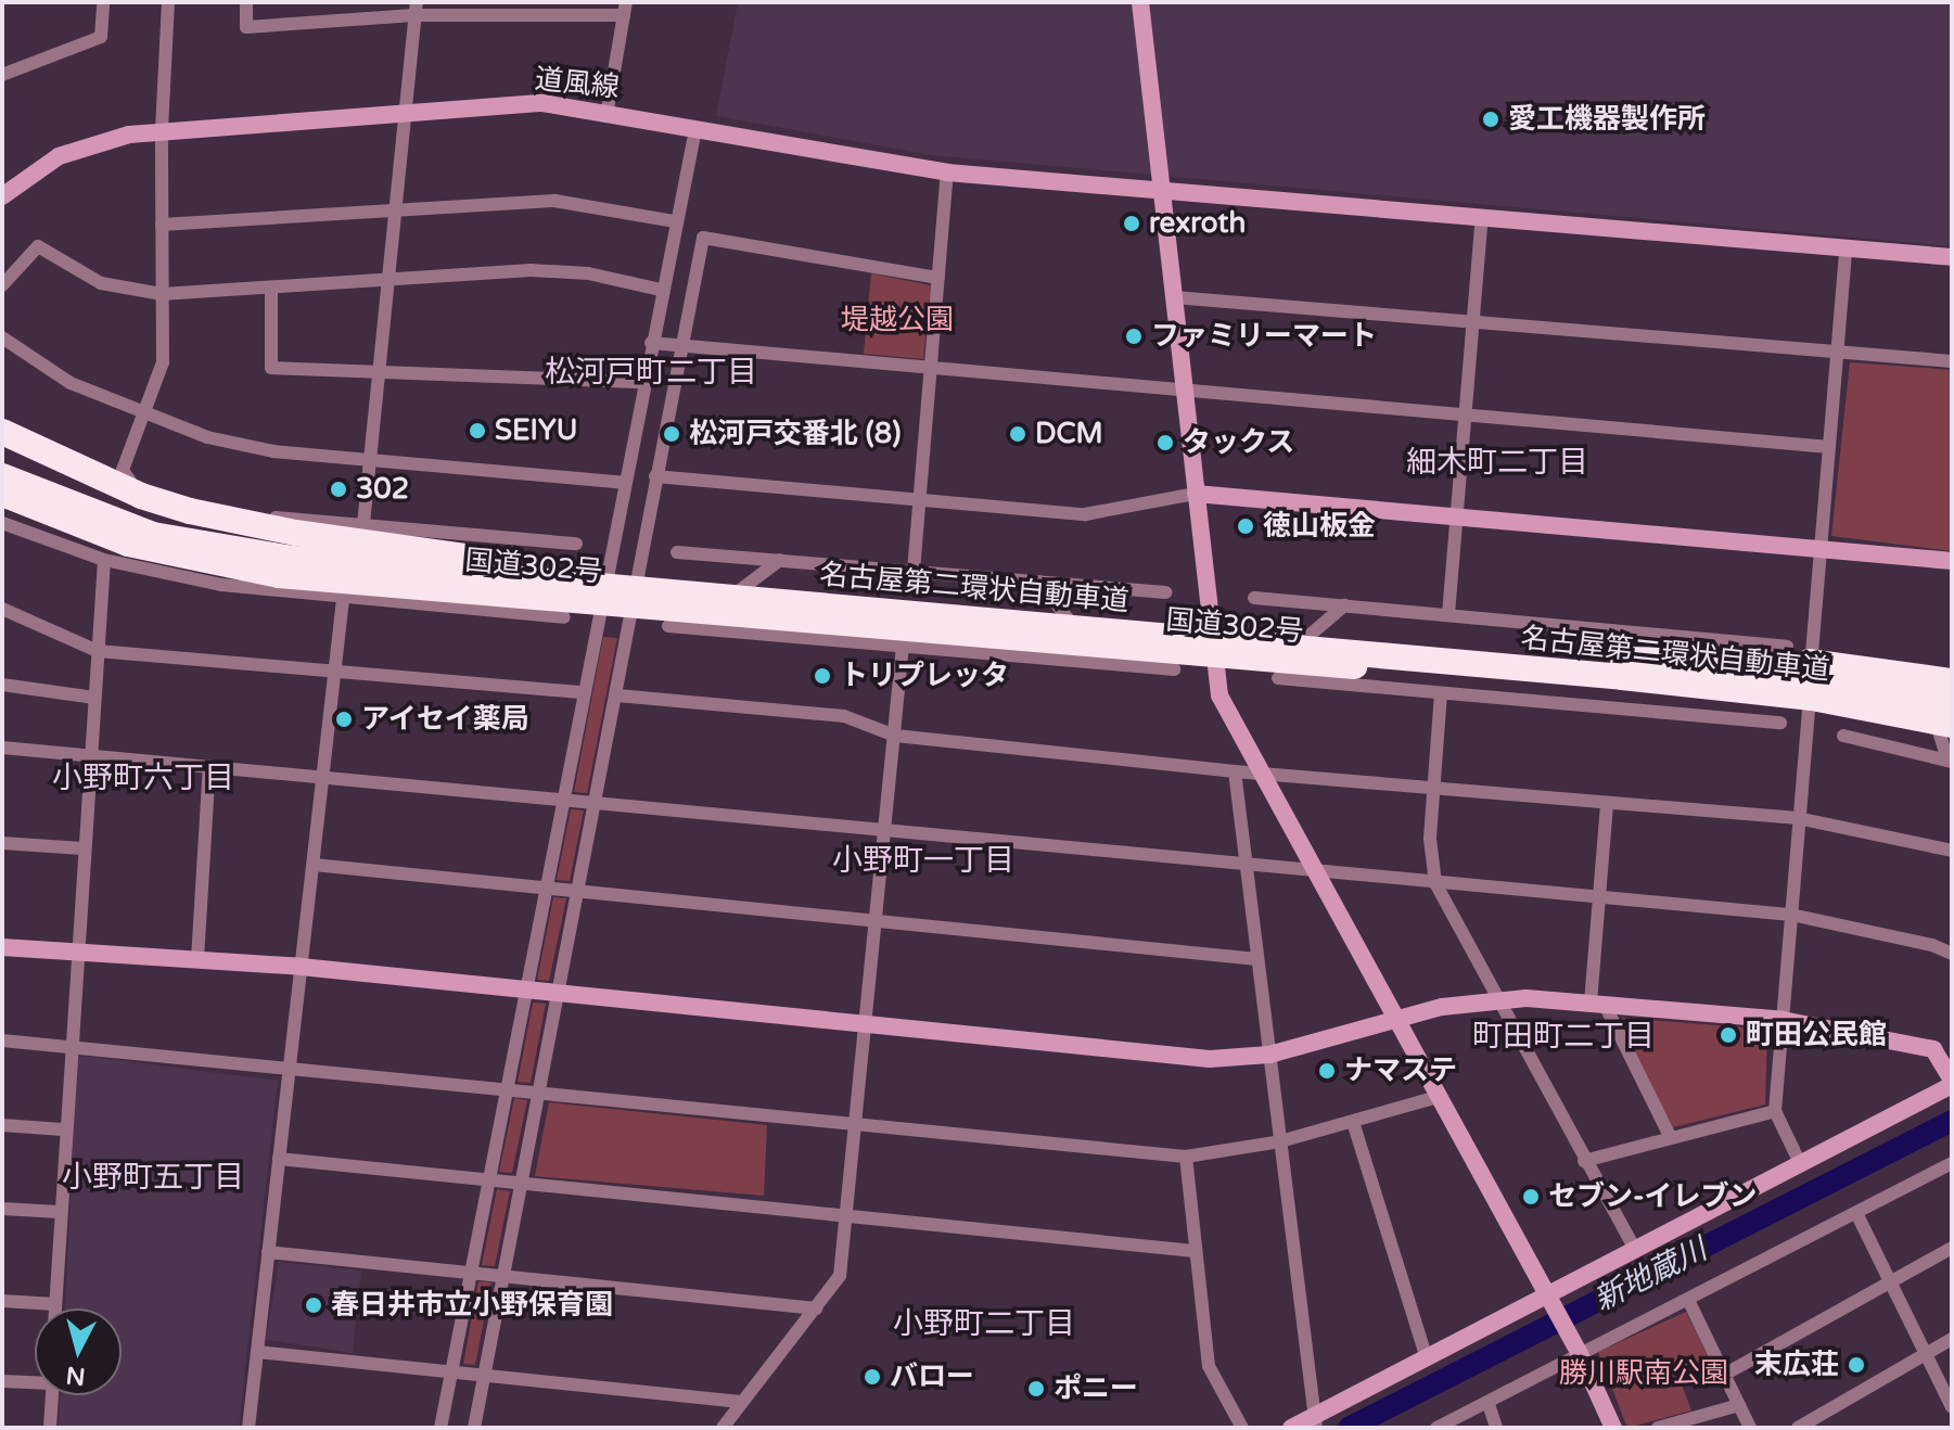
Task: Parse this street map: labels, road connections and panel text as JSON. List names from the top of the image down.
{
  "streets": {
    "highway": ["国道302号", "名古屋第二環状自動車道"],
    "street": ["道風線"]
  },
  "districts": [
    "松河戸町二丁目",
    "細木町二丁目",
    "小野町六丁目",
    "小野町一丁目",
    "町田町二丁目",
    "小野町五丁目",
    "小野町二丁目"
  ],
  "water": ["新地蔵川"],
  "parks": ["堤越公園", "勝川駅南公園"],
  "places": [
    "愛工機器製作所",
    "rexroth",
    "ファミリーマート",
    "SEIYU",
    "松河戸交番北 (8)",
    "DCM",
    "タックス",
    "302",
    "徳山板金",
    "トリプレッタ",
    "アイセイ薬局",
    "町田公民館",
    "ナマステ",
    "セブン-イレブン",
    "春日井市立小野保育園",
    "末広荘",
    "バロー",
    "ポニー"
  ],
  "north": "bottom"
}
